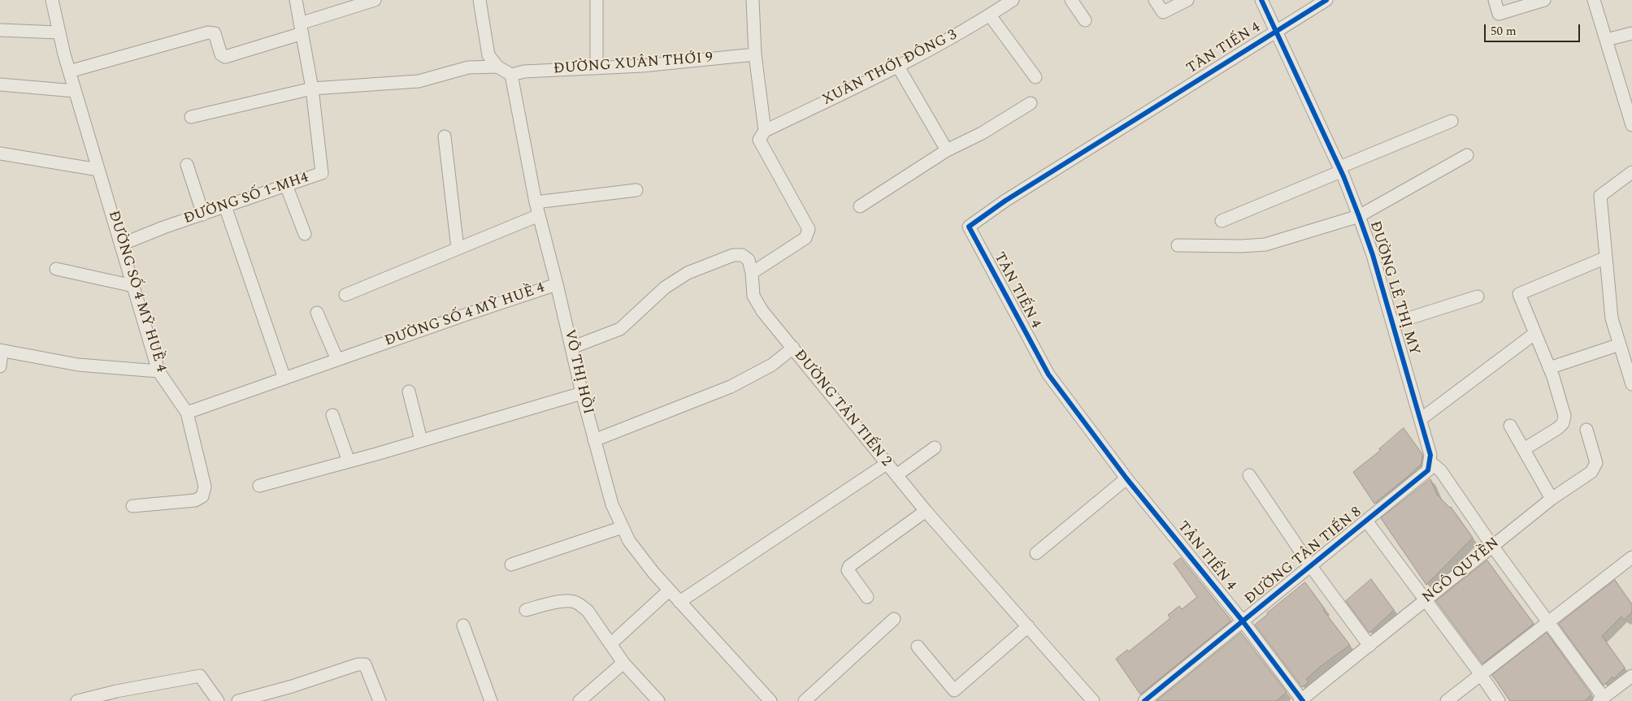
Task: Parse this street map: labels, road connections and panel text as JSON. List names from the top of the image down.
{
  "streets": {
    "street": [
      "TÂN TIẾN 4",
      "ĐƯỜNG XUÂN THỚI 9",
      "XUÂN THỚI ĐÔNG 3",
      "ĐƯỜNG SỐ 1-MH4",
      "ĐƯỜNG LÊ THỊ MY",
      "ĐƯỜNG SỐ 4 MỸ HUỀ 4",
      "VÕ THỊ HỒI",
      "ĐƯỜNG TÂN TIẾN 2",
      "ĐƯỜNG TÂN TIẾN 8",
      "NGÔ QUYỀN"
    ]
  },
  "crossings": [
    ["TÂN TIẾN 4", "ĐƯỜNG LÊ THỊ MY"],
    ["TÂN TIẾN 4", "ĐƯỜNG TÂN TIẾN 8"],
    ["TÂN TIẾN 4", "NGÔ QUYỀN"],
    ["ĐƯỜNG XUÂN THỚI 9", "VÕ THỊ HỒI"],
    ["ĐƯỜNG SỐ 1-MH4", "ĐƯỜNG SỐ 4 MỸ HUỀ 4"],
    ["ĐƯỜNG LÊ THỊ MY", "ĐƯỜNG TÂN TIẾN 8"],
    ["ĐƯỜNG SỐ 4 MỸ HUỀ 4", "VÕ THỊ HỒI"],
    ["VÕ THỊ HỒI", "ĐƯỜNG TÂN TIẾN 2"],
    ["ĐƯỜNG TÂN TIẾN 8", "NGÔ QUYỀN"]
  ],
  "scale_bar": "50 m"
}
